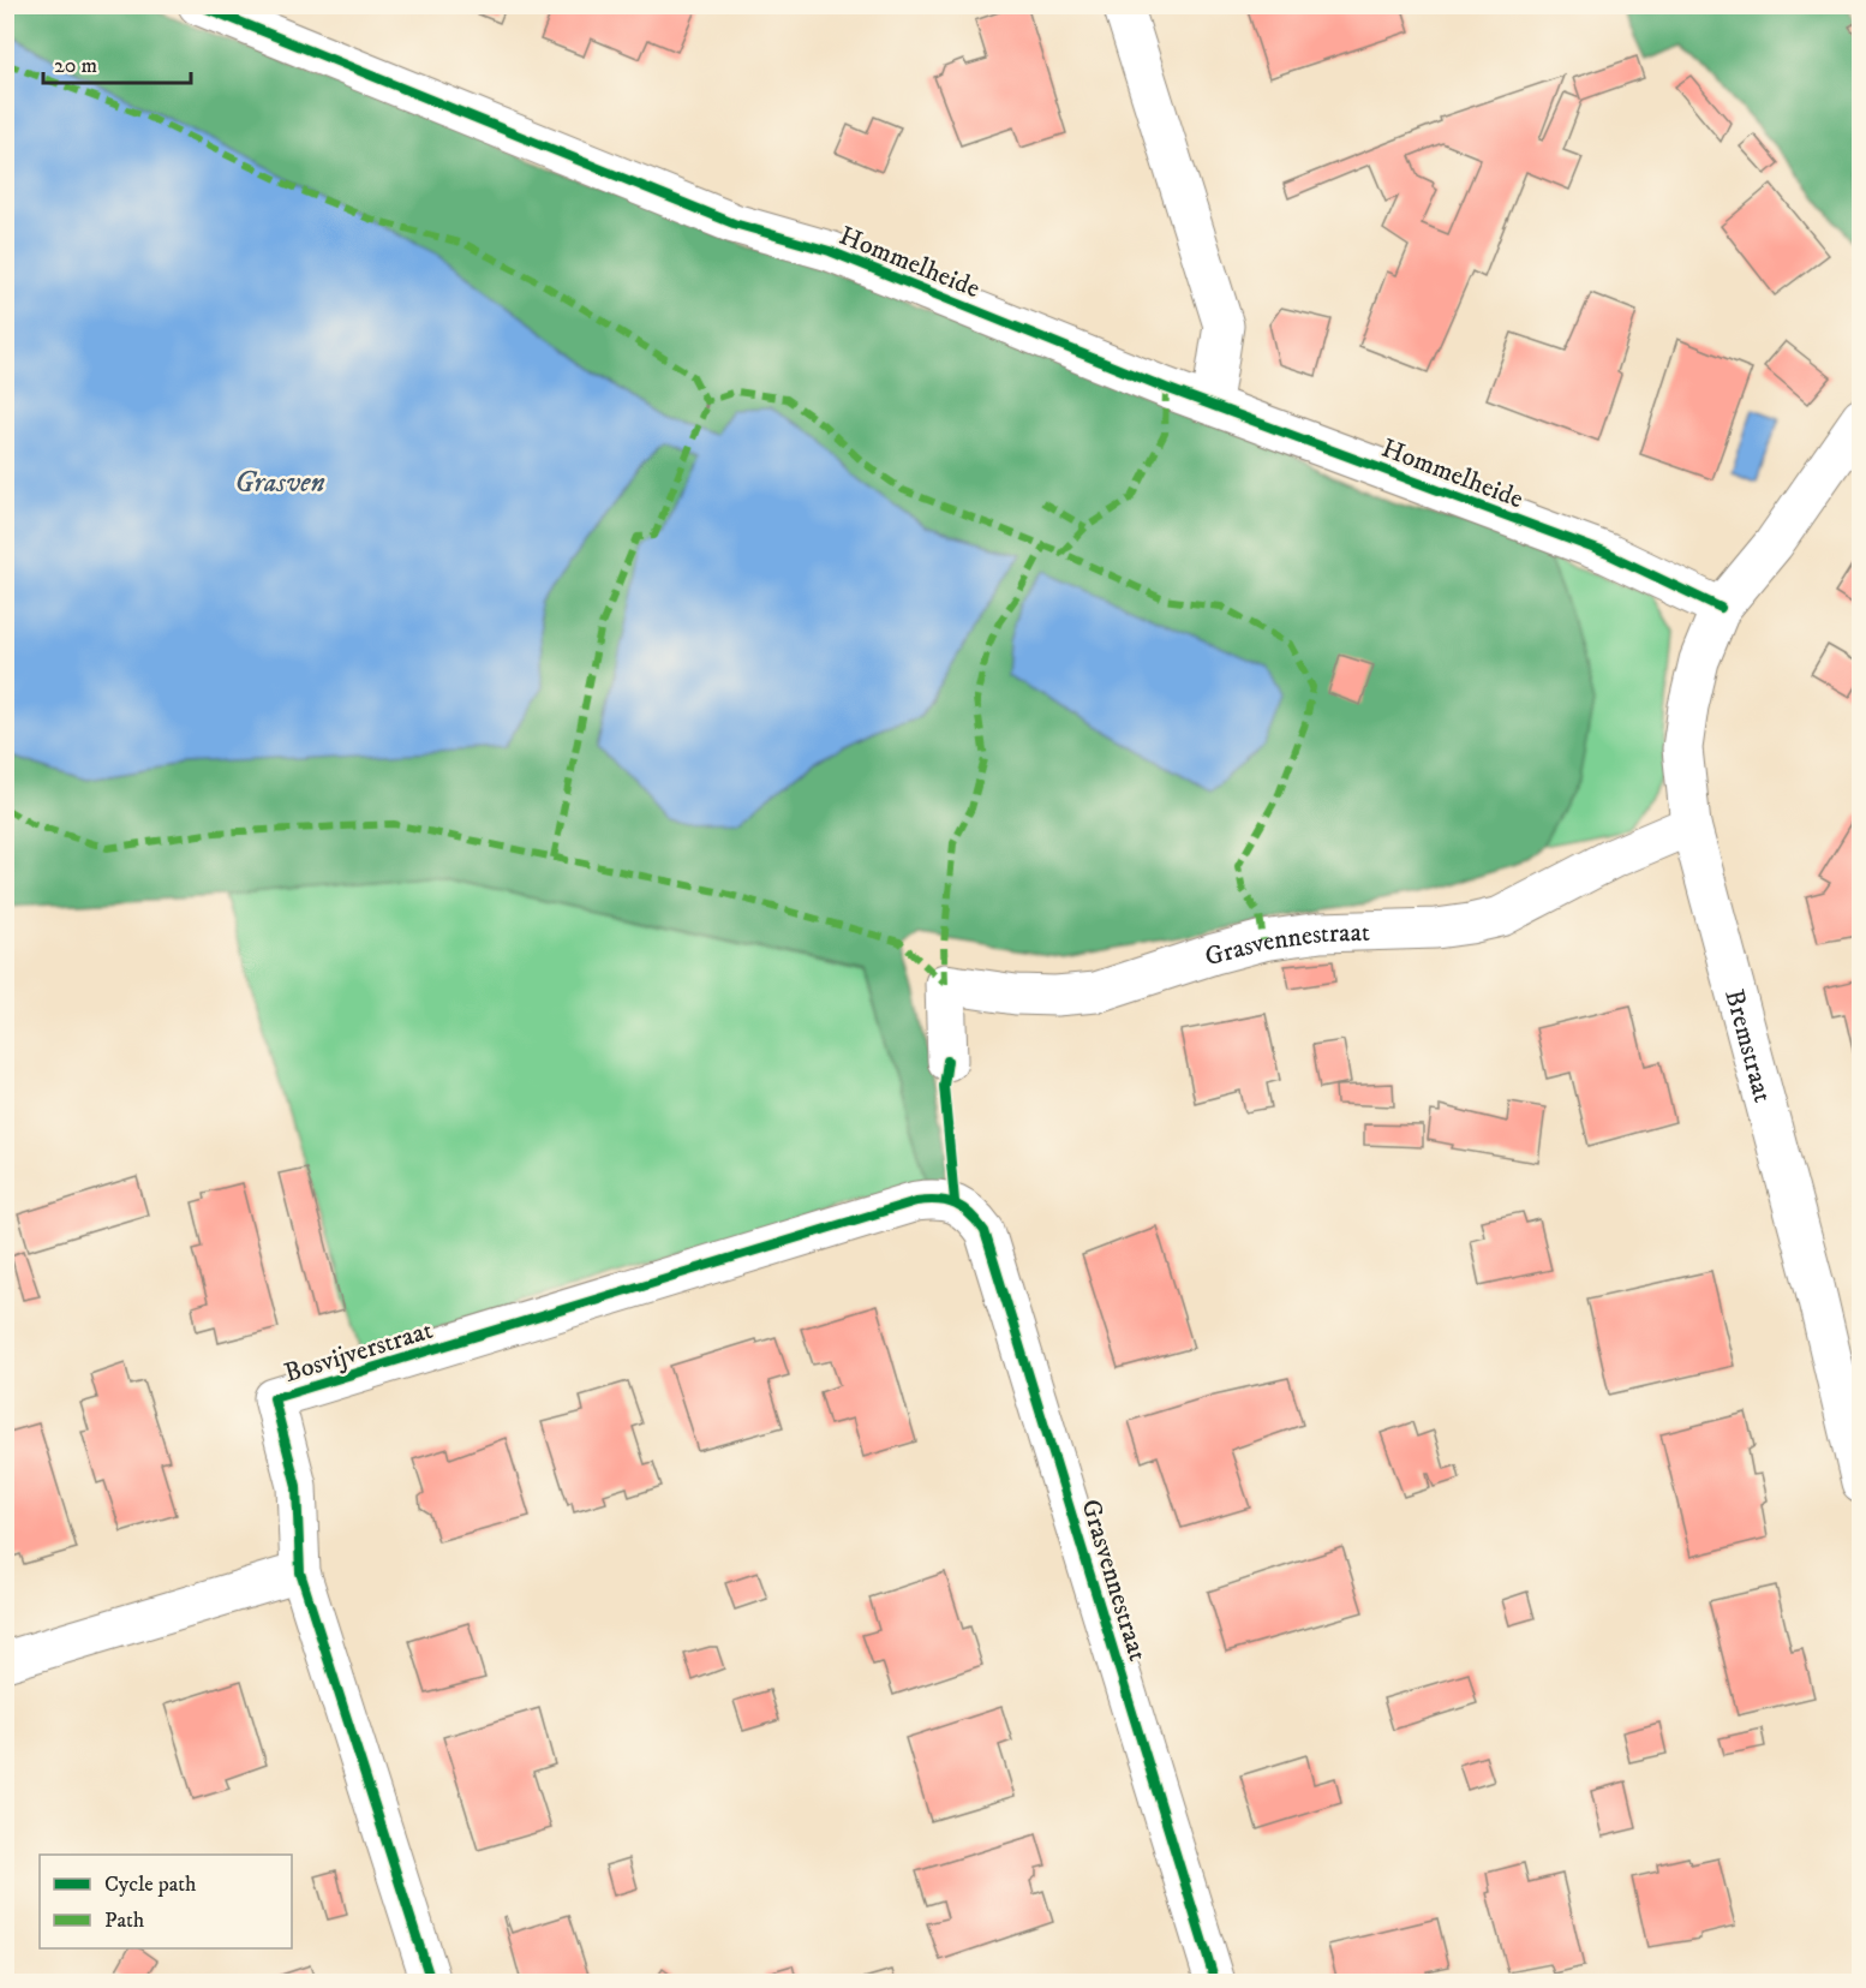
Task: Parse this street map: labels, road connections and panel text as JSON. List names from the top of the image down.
{
  "streets": {
    "street": [
      "Hommelheide",
      "Grasvennestraat",
      "Bremstraat",
      "Bosvijverstraat"
    ]
  },
  "crossings": [
    ["Hommelheide", "Bremstraat"],
    ["Grasvennestraat", "Bremstraat"],
    ["Grasvennestraat", "Bosvijverstraat"]
  ],
  "water": ["Grasven"],
  "legend": ["Cycle path", "Path"],
  "scale_bar": "20 m"
}
